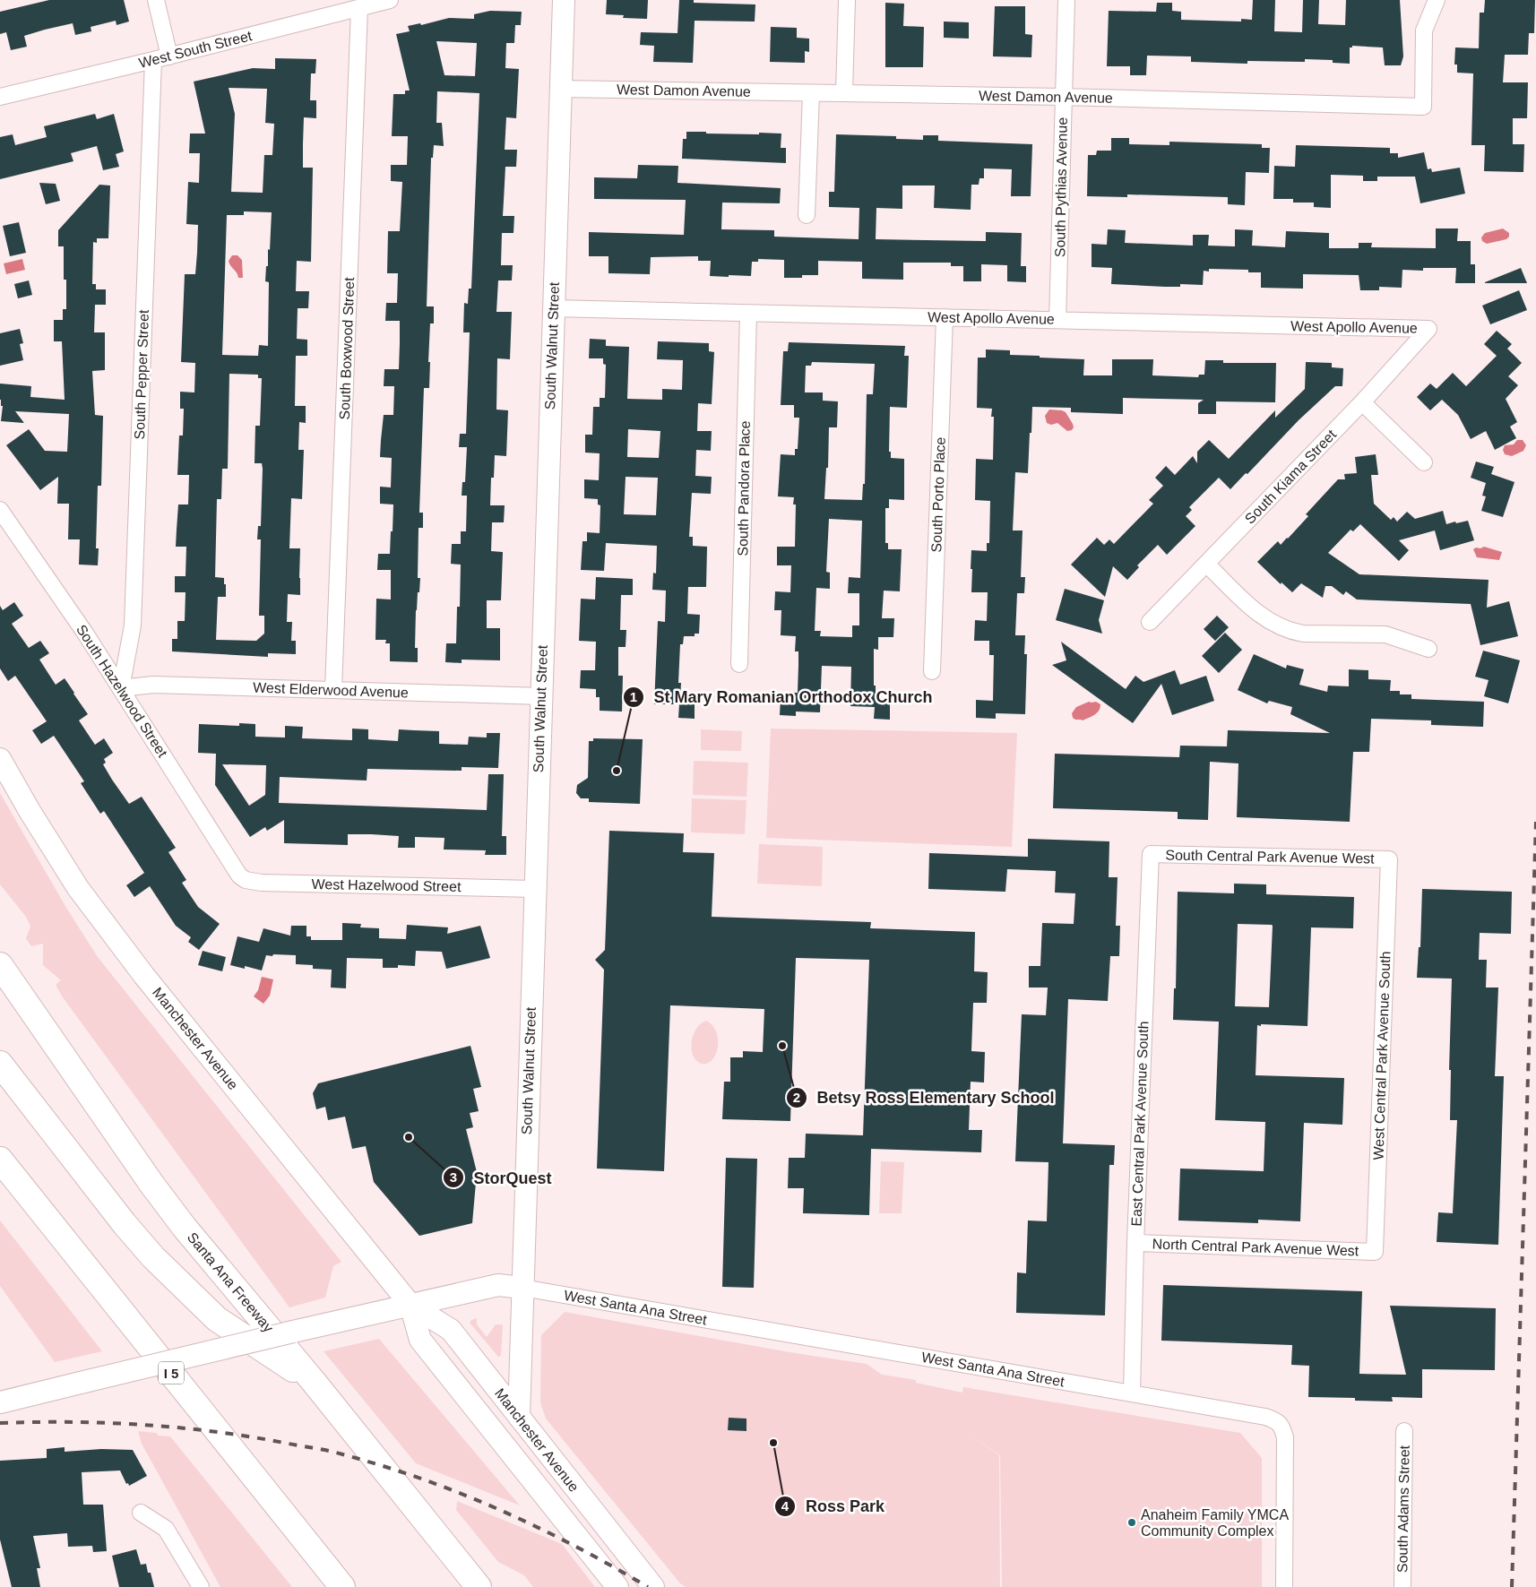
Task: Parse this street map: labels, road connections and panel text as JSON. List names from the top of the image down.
{
  "streets": {
    "highway": ["Santa Ana Freeway", "I 5"],
    "street": [
      "West South Street",
      "West Damon Avenue",
      "South Pythias Avenue",
      "West Apollo Avenue",
      "South Walnut Street",
      "South Boxwood Street",
      "South Pepper Street",
      "South Kiama Street",
      "South Pandora Place",
      "South Porto Place",
      "West Elderwood Avenue",
      "South Hazelwood Street",
      "South Central Park Avenue West",
      "West Hazelwood Street",
      "Manchester Avenue",
      "West Central Park Avenue South",
      "East Central Park Avenue South",
      "North Central Park Avenue West",
      "West Santa Ana Street",
      "South Adams Street"
    ]
  },
  "crossings": [
    ["West South Street", "South Boxwood Street"],
    ["West South Street", "South Pepper Street"],
    ["West Damon Avenue", "South Pythias Avenue"],
    ["West Damon Avenue", "South Walnut Street"],
    ["South Pythias Avenue", "West Apollo Avenue"],
    ["West Apollo Avenue", "South Walnut Street"],
    ["West Apollo Avenue", "South Kiama Street"],
    ["West Apollo Avenue", "South Pandora Place"],
    ["West Apollo Avenue", "South Porto Place"],
    ["South Walnut Street", "West Elderwood Avenue"],
    ["South Walnut Street", "West Hazelwood Street"],
    ["South Walnut Street", "Manchester Avenue"],
    ["South Walnut Street", "West Santa Ana Street"],
    ["South Boxwood Street", "West Elderwood Avenue"],
    ["South Pepper Street", "West Elderwood Avenue"],
    ["South Pepper Street", "South Hazelwood Street"],
    ["West Elderwood Avenue", "South Hazelwood Street"],
    ["South Hazelwood Street", "West Hazelwood Street"],
    ["South Central Park Avenue West", "West Central Park Avenue South"],
    ["South Central Park Avenue West", "East Central Park Avenue South"],
    ["Manchester Avenue", "West Santa Ana Street"],
    ["West Central Park Avenue South", "North Central Park Avenue West"],
    ["East Central Park Avenue South", "North Central Park Avenue West"],
    ["East Central Park Avenue South", "West Santa Ana Street"]
  ],
  "places": [
    "St Mary Romanian Orthodox Church",
    "Betsy Ross Elementary School",
    "StorQuest",
    "Ross Park",
    "Anaheim Family YMCA Community Complex"
  ]
}
